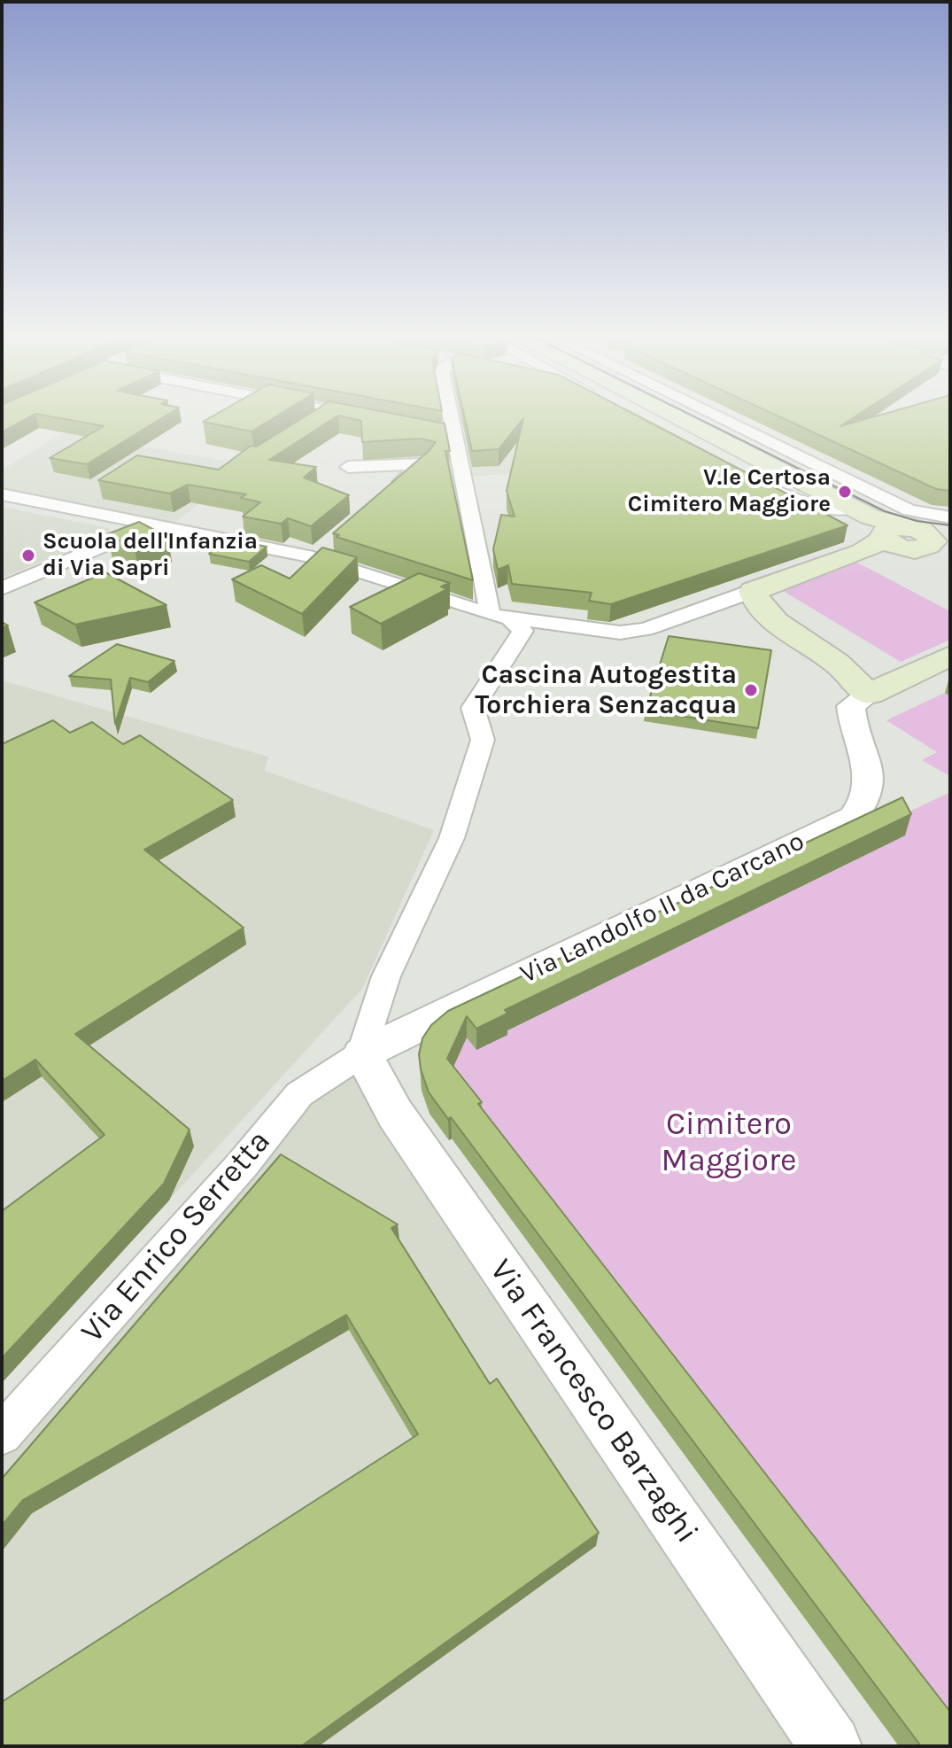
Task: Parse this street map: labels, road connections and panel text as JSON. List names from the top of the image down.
{
  "streets": {
    "street": ["Via Landolfo II da Carcano", "Via Enrico Serretta", "Via Francesco Barzaghi"]
  },
  "crossings": [
    ["Via Landolfo II da Carcano", "Via Enrico Serretta"],
    ["Via Landolfo II da Carcano", "Via Francesco Barzaghi"],
    ["Via Enrico Serretta", "Via Francesco Barzaghi"]
  ],
  "parks": ["Cimitero Maggiore"],
  "places": ["V.le Certosa Cimitero Maggiore", "Scuola dell'Infanzia di Via Sapri", "Cascina Autogestita Torchiera Senzacqua"]
}
